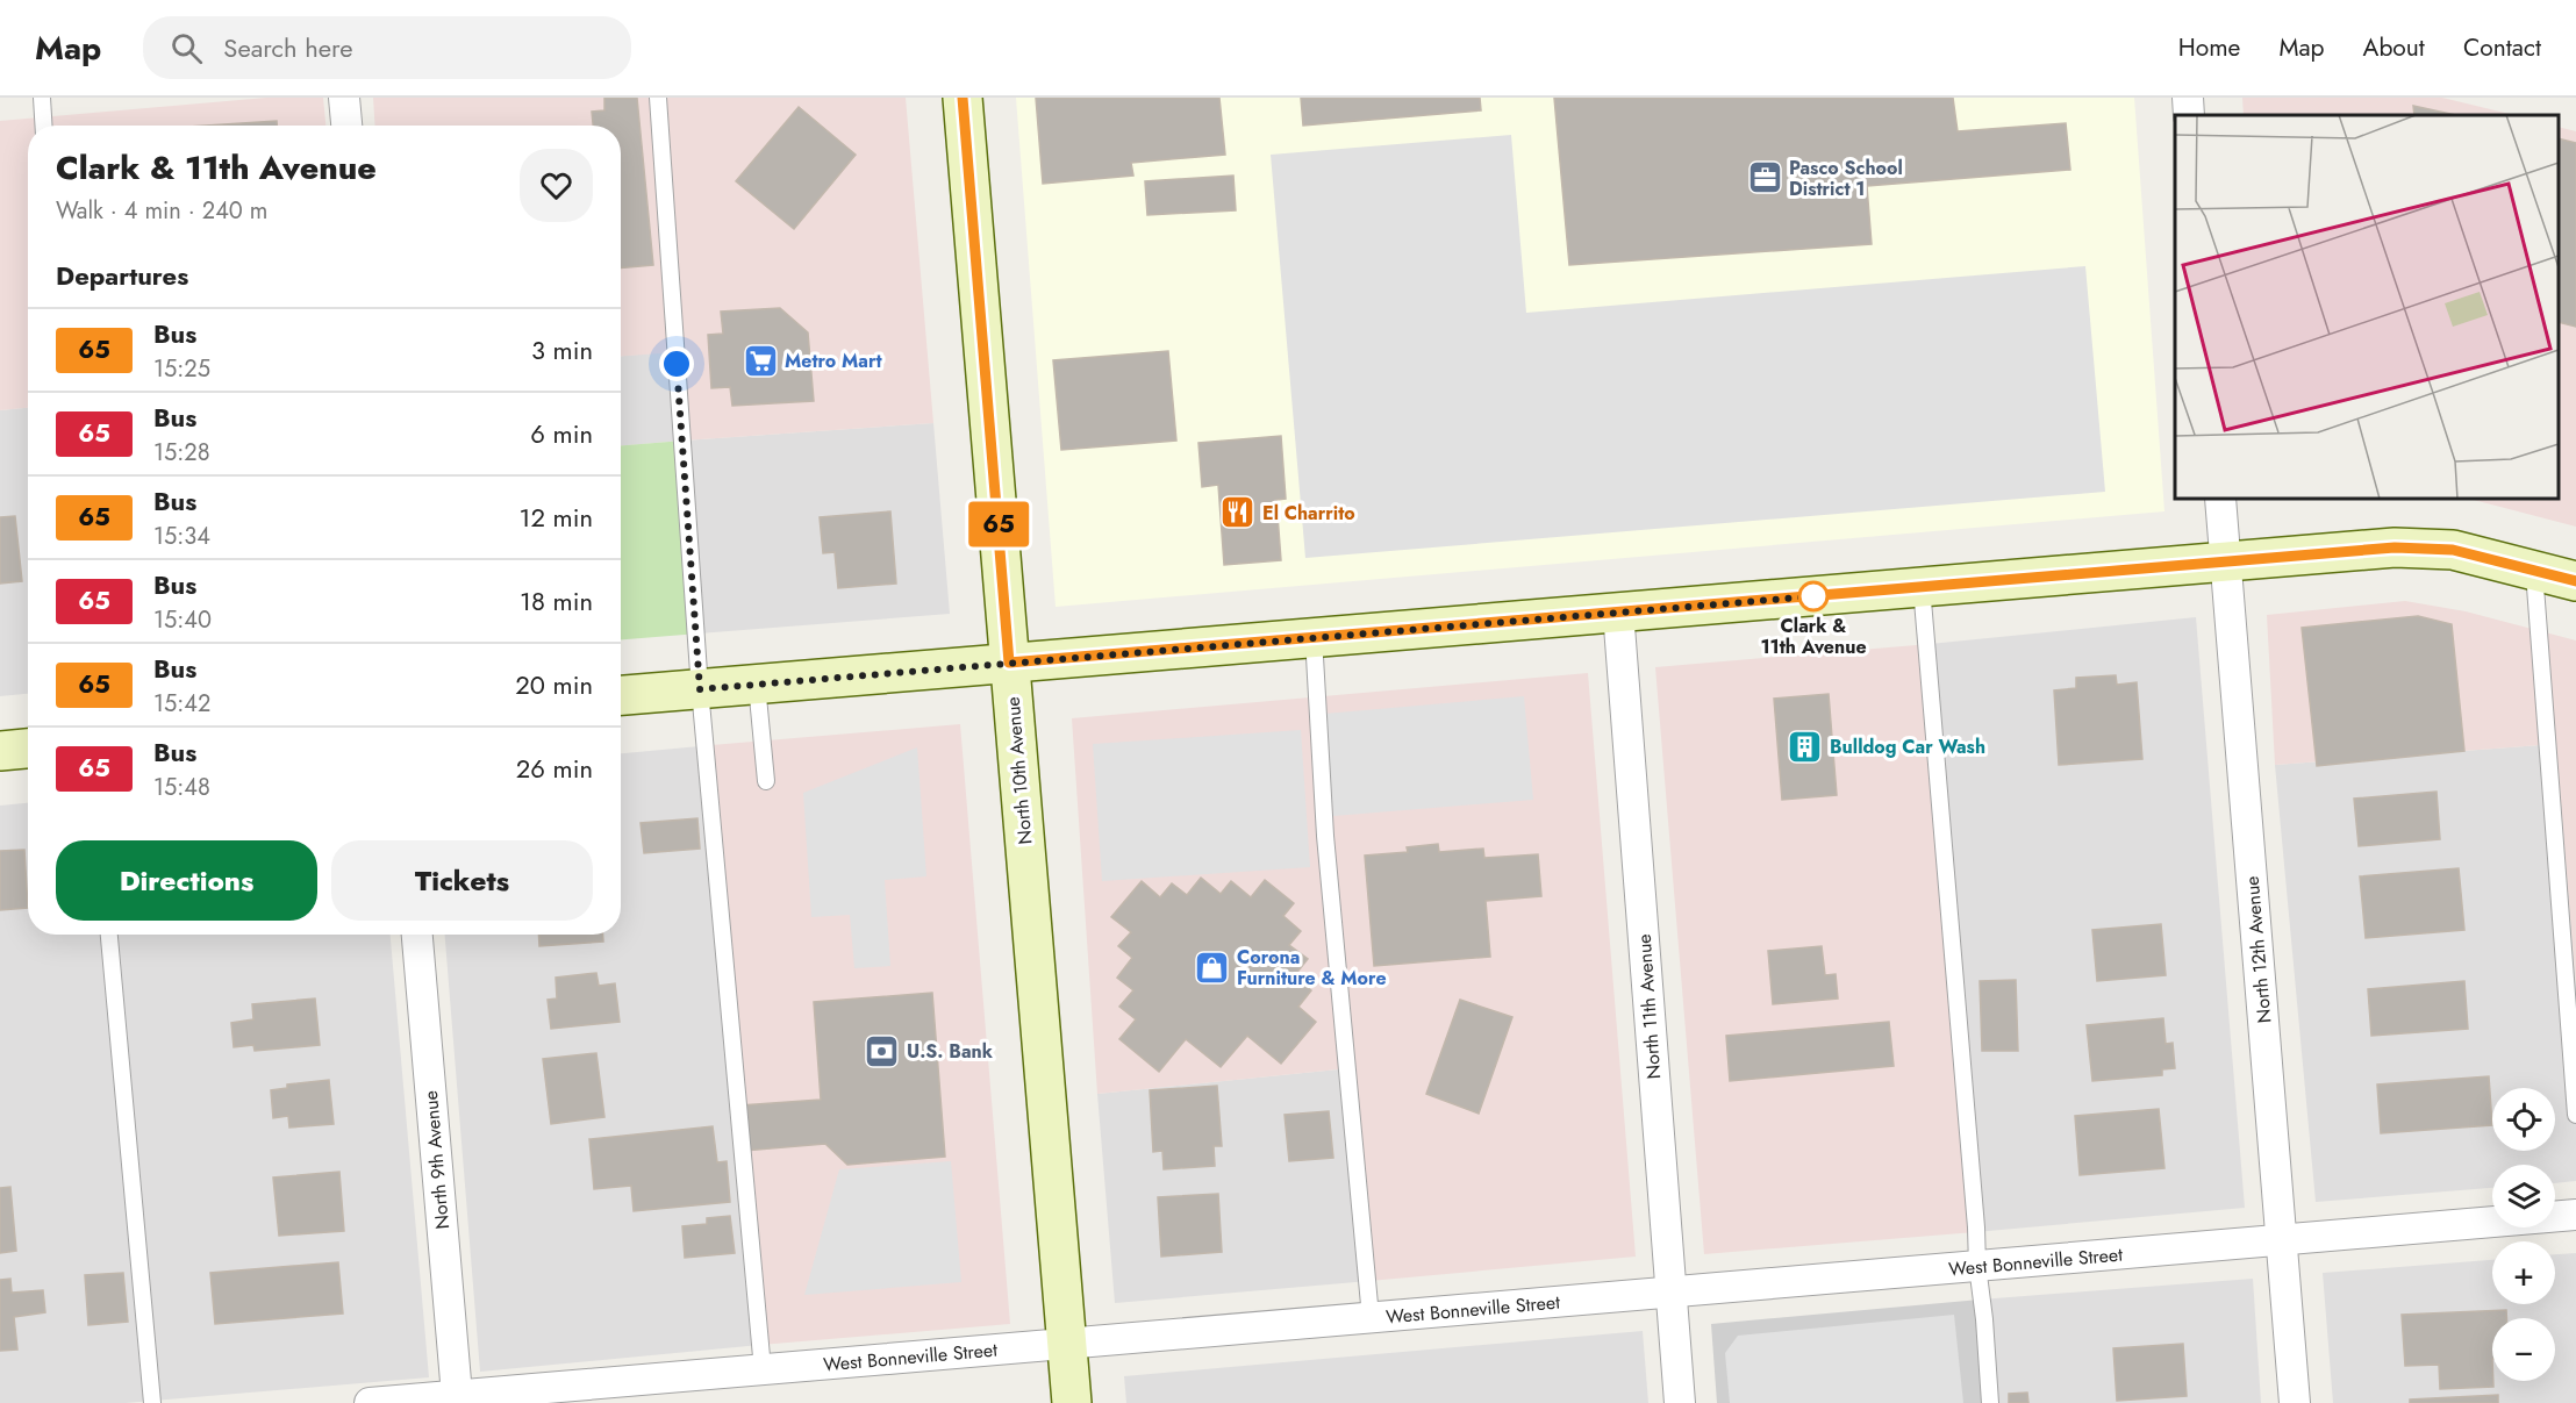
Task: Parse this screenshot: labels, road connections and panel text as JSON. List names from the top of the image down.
{
  "streets": {
    "street": [
      "North 10th Avenue",
      "North 12th Avenue",
      "North 11th Avenue",
      "North 9th Avenue",
      "West Bonneville Street"
    ]
  },
  "crossings": [
    ["North 10th Avenue", "West Bonneville Street"],
    ["North 12th Avenue", "West Bonneville Street"],
    ["North 11th Avenue", "West Bonneville Street"],
    ["North 9th Avenue", "West Bonneville Street"]
  ],
  "places": {
    "office": ["Pasco School District 1"],
    "supermarket": ["Metro Mart"],
    "restaurant": ["El Charrito"],
    "other": ["Clark & 11th Avenue"],
    "building": ["Bulldog Car Wash"],
    "shop": ["Corona Furniture & More"],
    "bank": ["U.S. Bank"]
  },
  "lines": ["bus line 65"],
  "page": {
    "header": "Map",
    "search": "Search here",
    "nav": [
      "Home",
      "Map",
      "About",
      "Contact"
    ],
    "on_map": "65",
    "heading": [
      ["Clark & 11th Avenue", "Walk · 4 min · 240 m"],
      "Departures"
    ],
    "list": [
      {
        "mark": "65",
        "name": "Bus",
        "note": "15:25",
        "value": "3 min"
      },
      {
        "mark": "65",
        "name": "Bus",
        "note": "15:28",
        "value": "6 min"
      },
      {
        "mark": "65",
        "name": "Bus",
        "note": "15:34",
        "value": "12 min"
      },
      {
        "mark": "65",
        "name": "Bus",
        "note": "15:40",
        "value": "18 min"
      },
      {
        "mark": "65",
        "name": "Bus",
        "note": "15:42",
        "value": "20 min"
      },
      {
        "mark": "65",
        "name": "Bus",
        "note": "15:48",
        "value": "26 min"
      }
    ],
    "buttons": ["Directions", "Tickets"],
    "map_buttons": ["+", "−"]
  }
}
